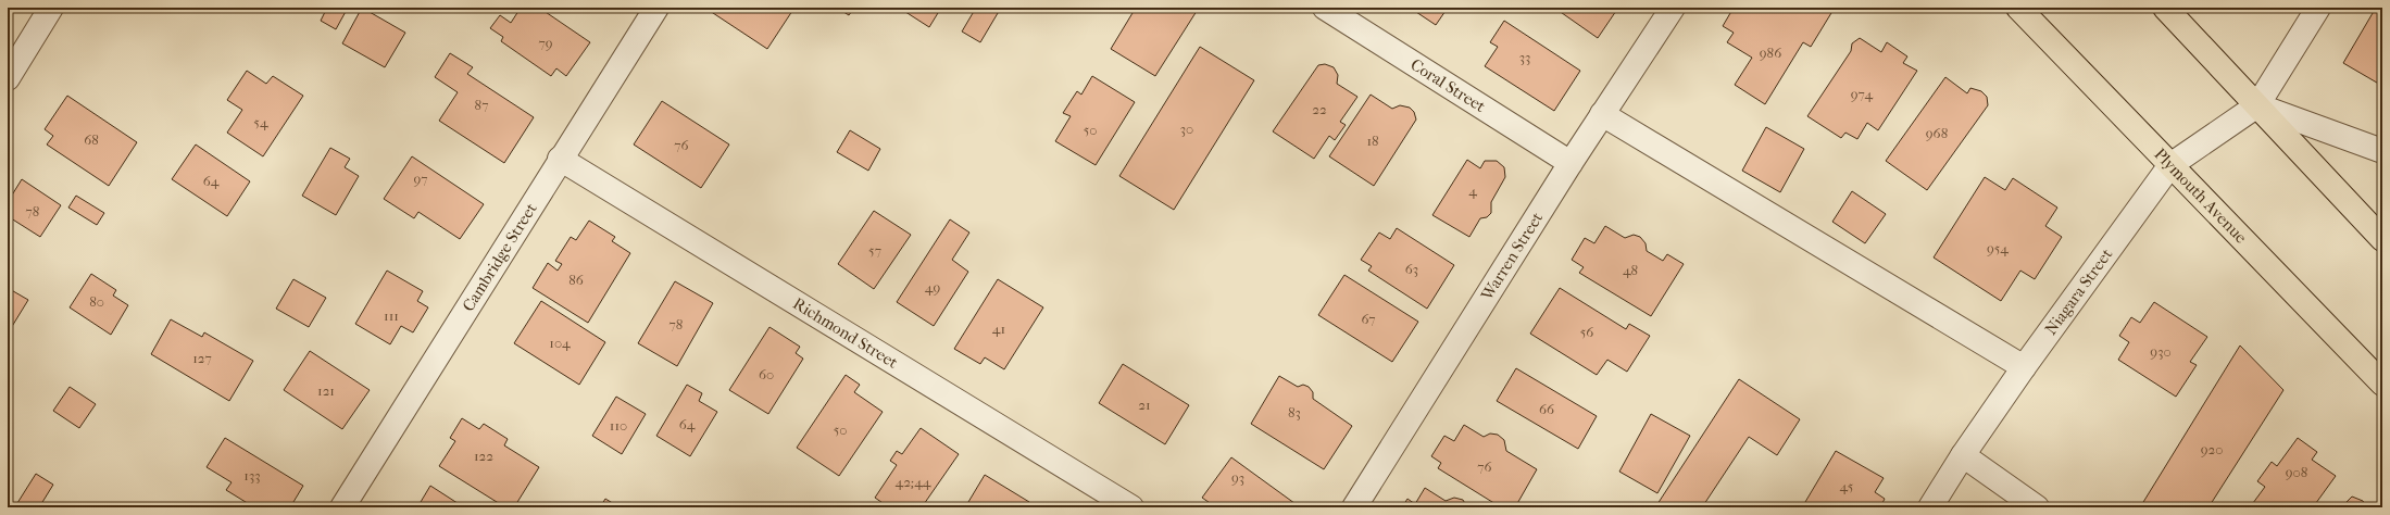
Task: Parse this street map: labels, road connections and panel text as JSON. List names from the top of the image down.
{
  "streets": {
    "main road": ["Plymouth Avenue"],
    "street": [
      "Coral Street",
      "Warren Street",
      "Cambridge Street",
      "Niagara Street",
      "Richmond Street"
    ]
  },
  "crossings": [
    ["Coral Street", "Warren Street"],
    ["Plymouth Avenue", "Niagara Street"],
    ["Cambridge Street", "Richmond Street"]
  ],
  "house_numbers": [
    "79",
    "986",
    "33",
    "974",
    "87",
    "22",
    "54",
    "30",
    "50",
    "968",
    "68",
    "18",
    "76",
    "97",
    "64",
    "4",
    "78",
    "954",
    "57",
    "63",
    "48",
    "86",
    "49",
    "80",
    "111",
    "67",
    "78",
    "41",
    "56",
    "104",
    "930",
    "127",
    "60",
    "121",
    "21",
    "66",
    "83",
    "64",
    "110",
    "50",
    "920",
    "122",
    "76",
    "908",
    "133",
    "93",
    "42;44",
    "45"
  ]
}
